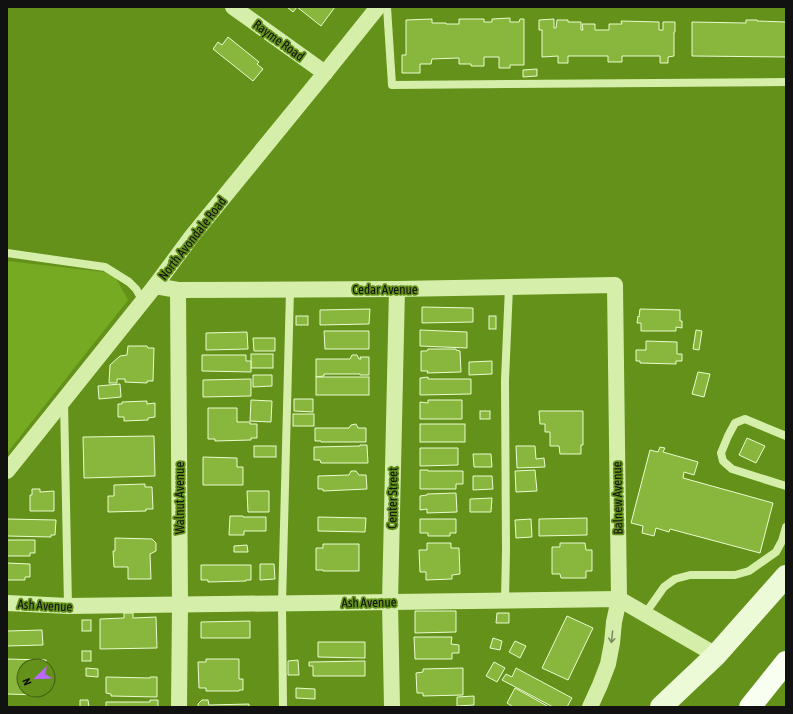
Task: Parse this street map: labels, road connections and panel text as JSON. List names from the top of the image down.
{
  "streets": {
    "street": [
      "Rayme Road",
      "North Avondale Road",
      "Cedar Avenue",
      "Walnut Avenue",
      "Center Street",
      "Balnew Avenue",
      "Ash Avenue"
    ]
  },
  "crossings": [
    ["Rayme Road", "North Avondale Road"],
    ["North Avondale Road", "Cedar Avenue"],
    ["Cedar Avenue", "Walnut Avenue"],
    ["Cedar Avenue", "Center Street"],
    ["Cedar Avenue", "Balnew Avenue"],
    ["Walnut Avenue", "Ash Avenue"],
    ["Center Street", "Ash Avenue"],
    ["Balnew Avenue", "Ash Avenue"]
  ],
  "north": "bottom left"
}
